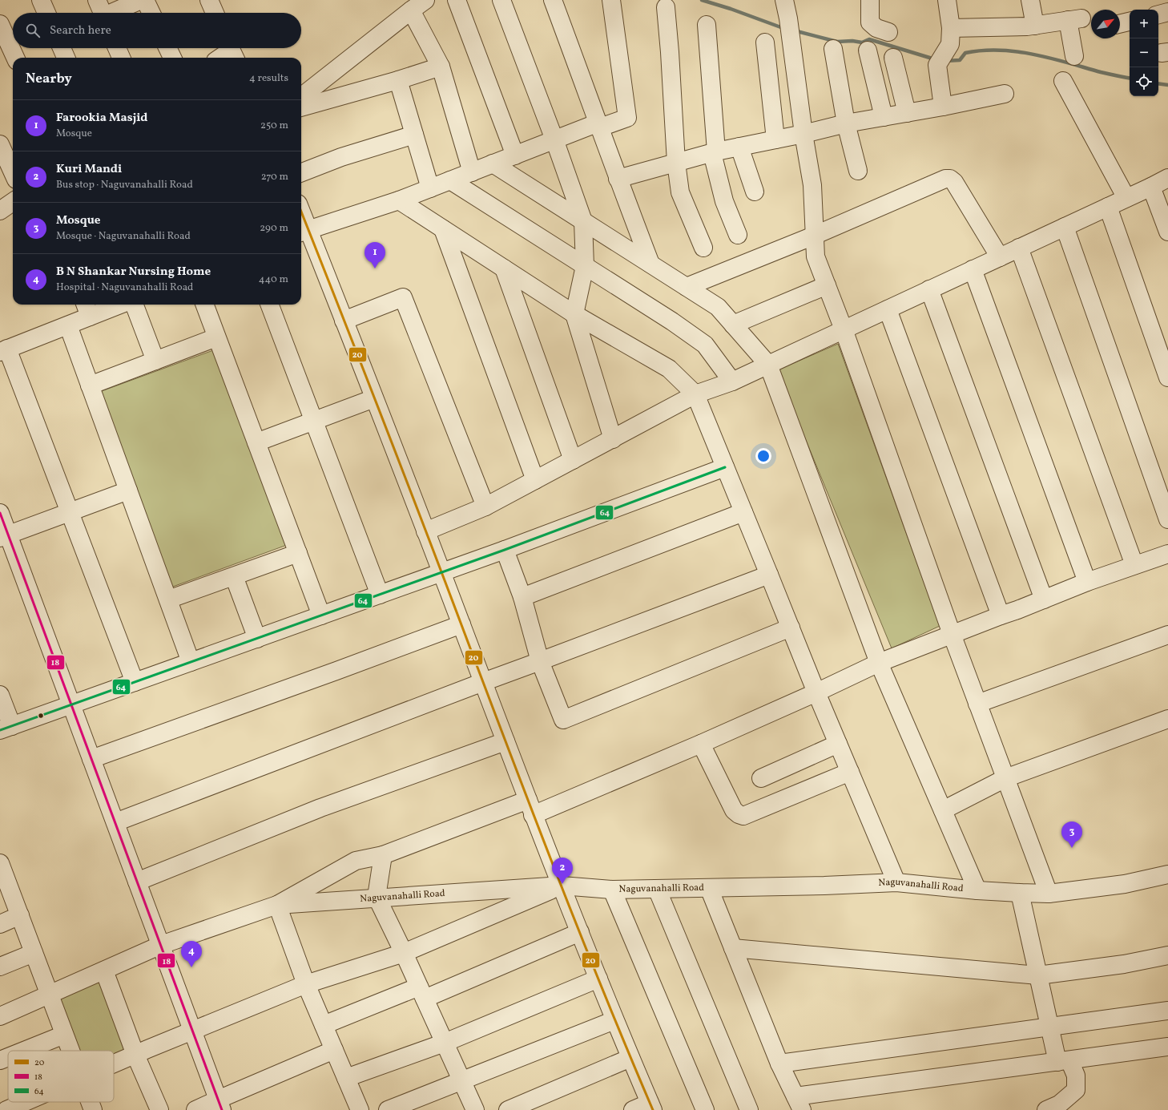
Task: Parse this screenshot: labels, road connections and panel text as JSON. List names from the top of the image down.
{
  "streets": {
    "street": ["Naguvanahalli Road"]
  },
  "lines": ["transit line 20", "transit line 64", "transit line 18"],
  "legend": ["20", "18", "64"],
  "north": "top right",
  "page": {
    "map_buttons": ["+", "−"],
    "search": "Search here",
    "heading": ["Nearby", "4 results"],
    "list": [
      {
        "mark": "1",
        "name": "Farookia Masjid",
        "note": "Mosque",
        "value": "250 m"
      },
      {
        "mark": "2",
        "name": "Kuri Mandi",
        "note": "Bus stop · Naguvanahalli Road",
        "value": "270 m"
      },
      {
        "mark": "3",
        "name": "Mosque",
        "note": "Mosque · Naguvanahalli Road",
        "value": "290 m"
      },
      {
        "mark": "4",
        "name": "B N Shankar Nursing Home",
        "note": "Hospital · Naguvanahalli Road",
        "value": "440 m"
      }
    ],
    "pins": [
      "1",
      "3",
      "2",
      "4"
    ]
  }
}
